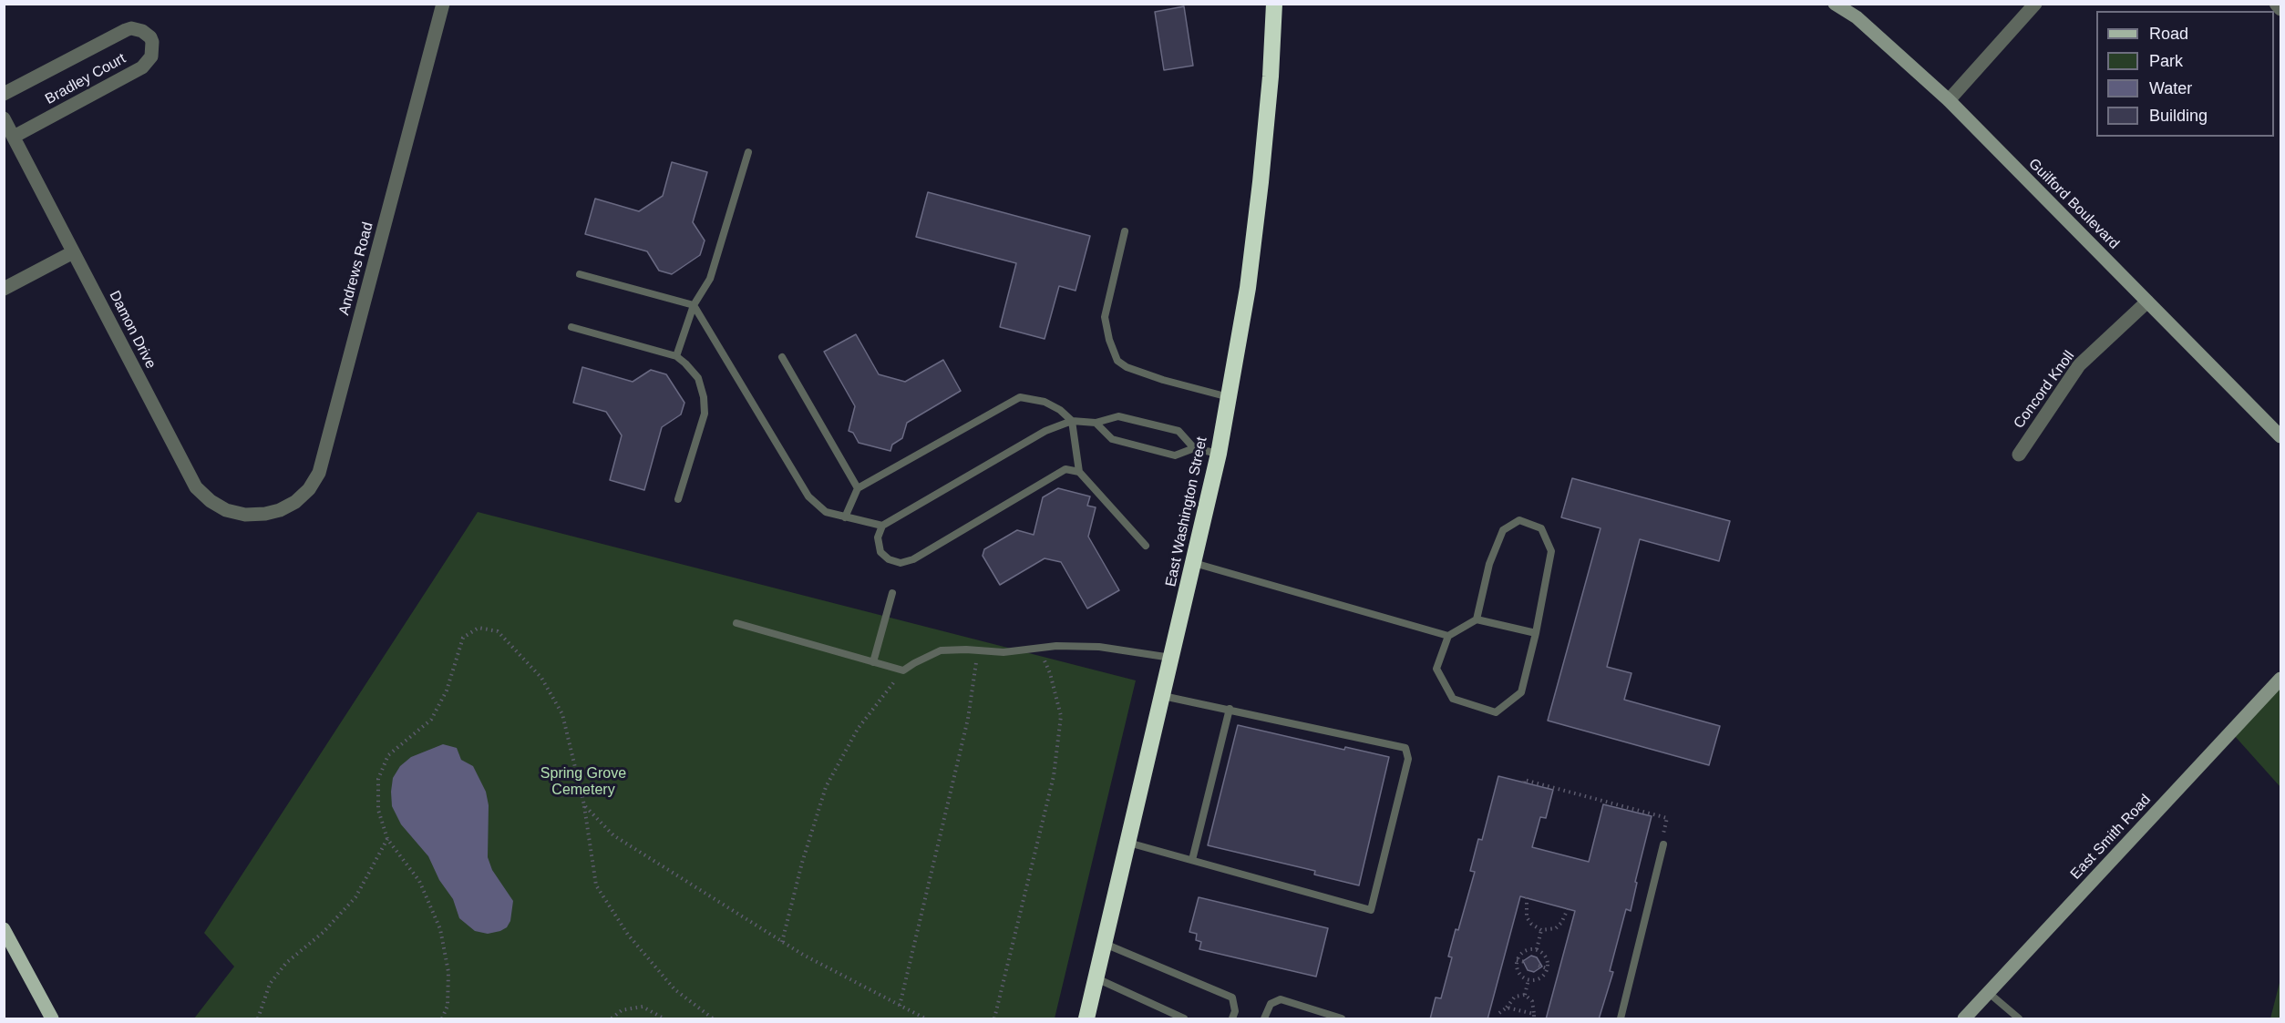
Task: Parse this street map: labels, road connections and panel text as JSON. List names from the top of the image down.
{
  "streets": {
    "highway": ["East Washington Street"],
    "street": [
      "Bradley Court",
      "Guilford Boulevard",
      "Andrews Road",
      "Damon Drive",
      "Concord Knoll",
      "East Smith Road"
    ]
  },
  "crossings": [
    ["Bradley Court", "Damon Drive"],
    ["Guilford Boulevard", "Concord Knoll"],
    ["Andrews Road", "Damon Drive"]
  ],
  "parks": ["Spring Grove Cemetery"],
  "legend": [
    "Road",
    "Park",
    "Water",
    "Building"
  ]
}
